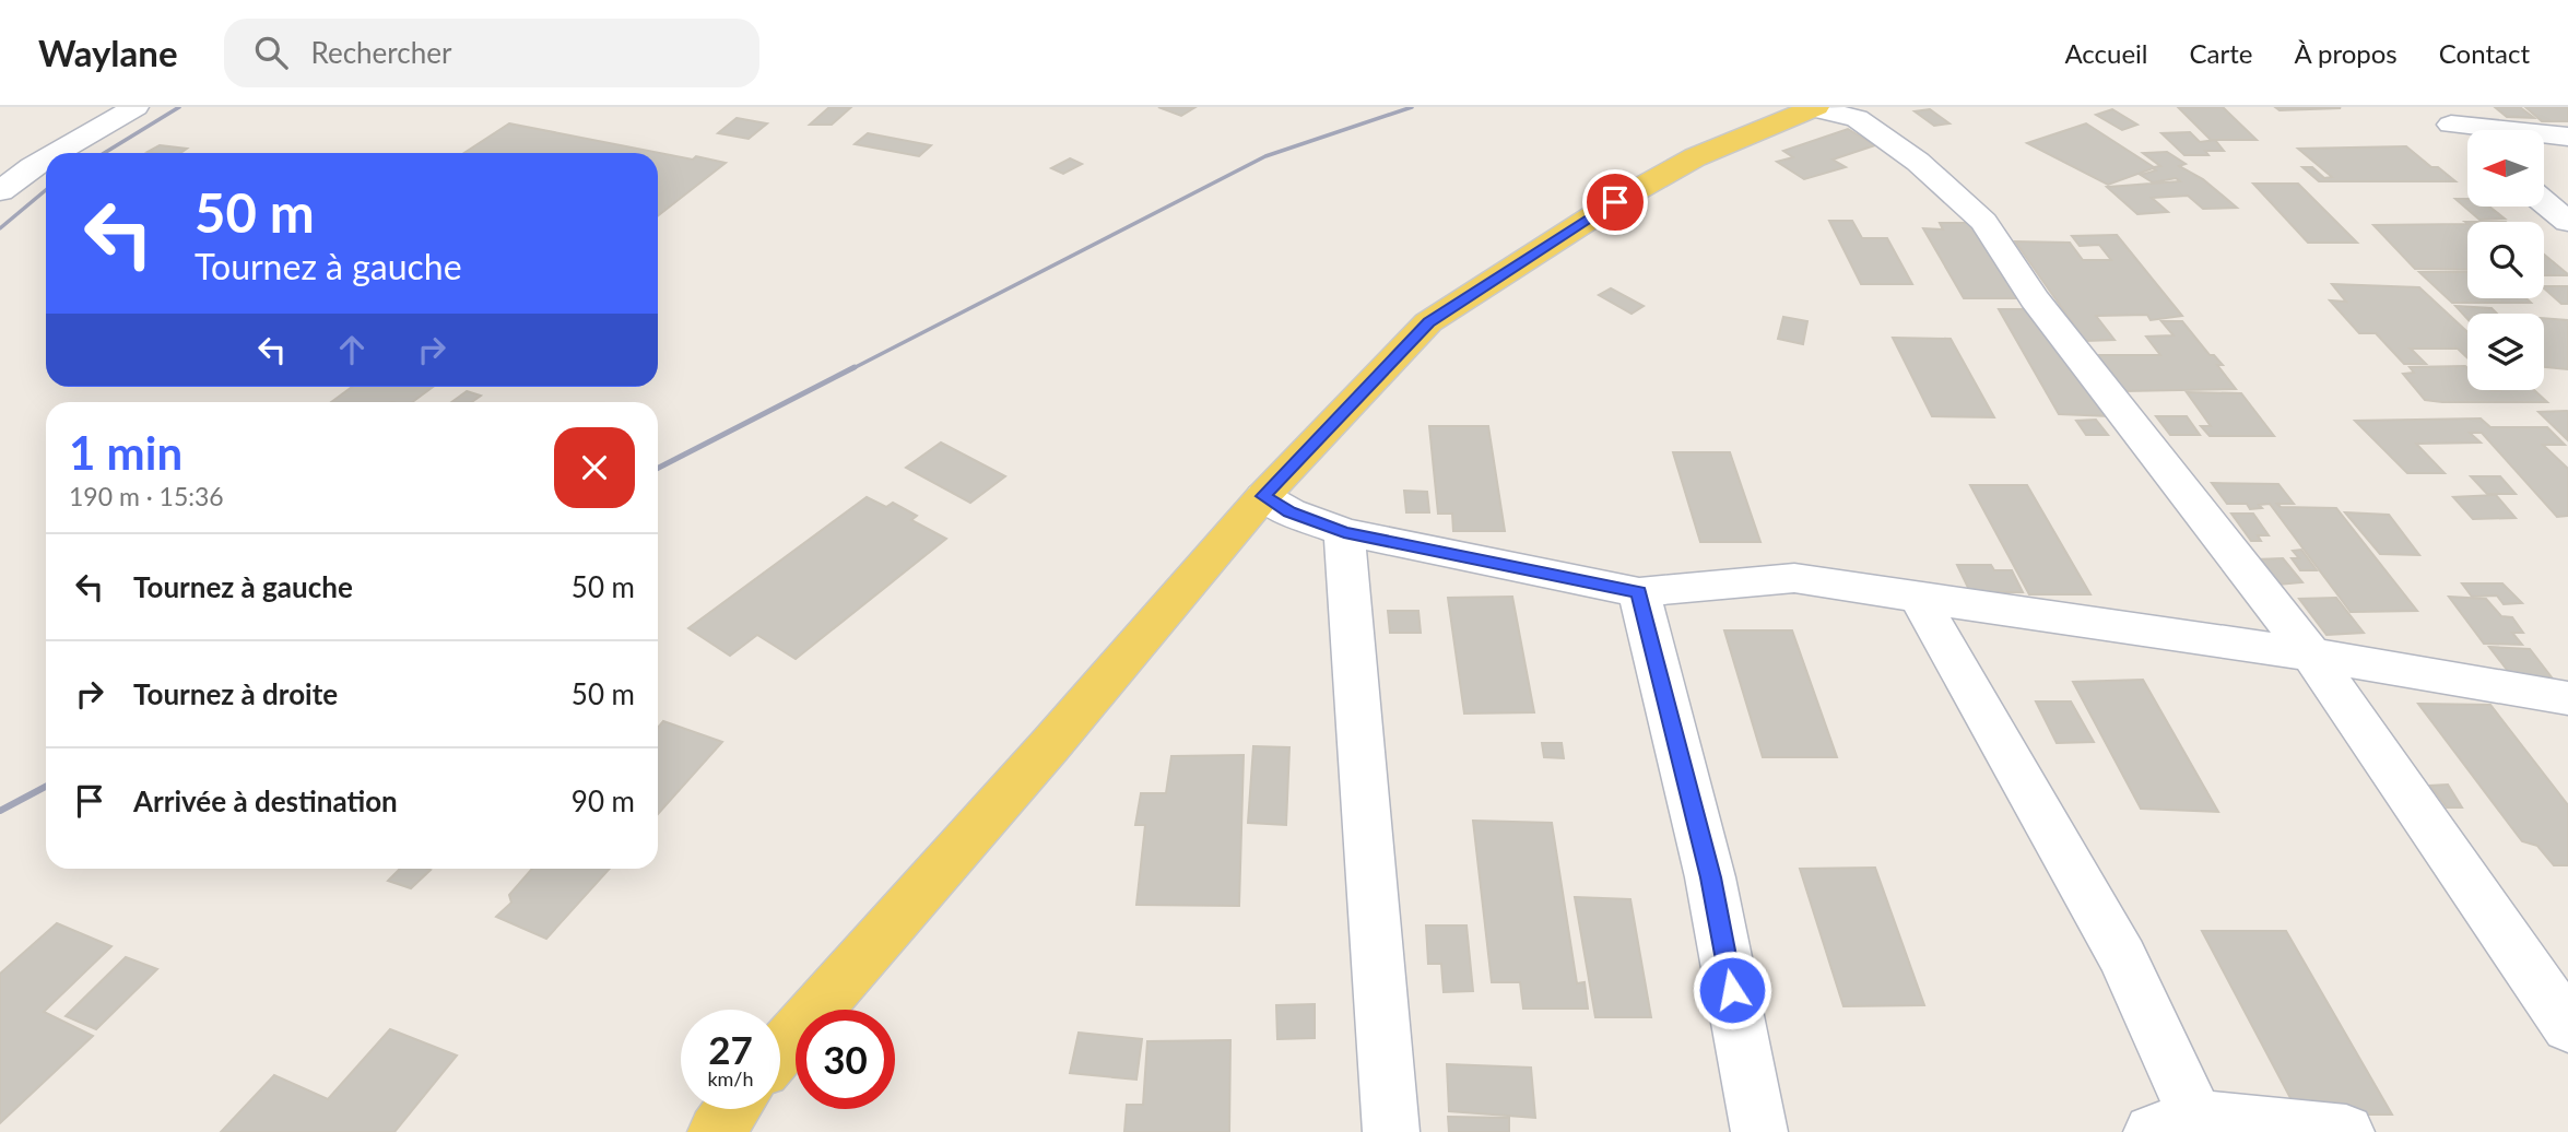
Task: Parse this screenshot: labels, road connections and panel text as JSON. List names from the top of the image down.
{
  "north": "left",
  "page": {
    "header": "Waylane",
    "search": "Rechercher",
    "nav": [
      "Accueil",
      "Carte",
      "À propos",
      "Contact"
    ],
    "turn": ["50 m", "Tournez à gauche"],
    "heading": ["1 min", "190 m · 15:36"],
    "list": [
      {
        "name": "Tournez à gauche",
        "value": "50 m"
      },
      {
        "name": "Tournez à droite",
        "value": "50 m"
      },
      {
        "name": "Arrivée à destination",
        "value": "90 m"
      }
    ],
    "speed": "27 km/h",
    "limit": "30"
  }
}
